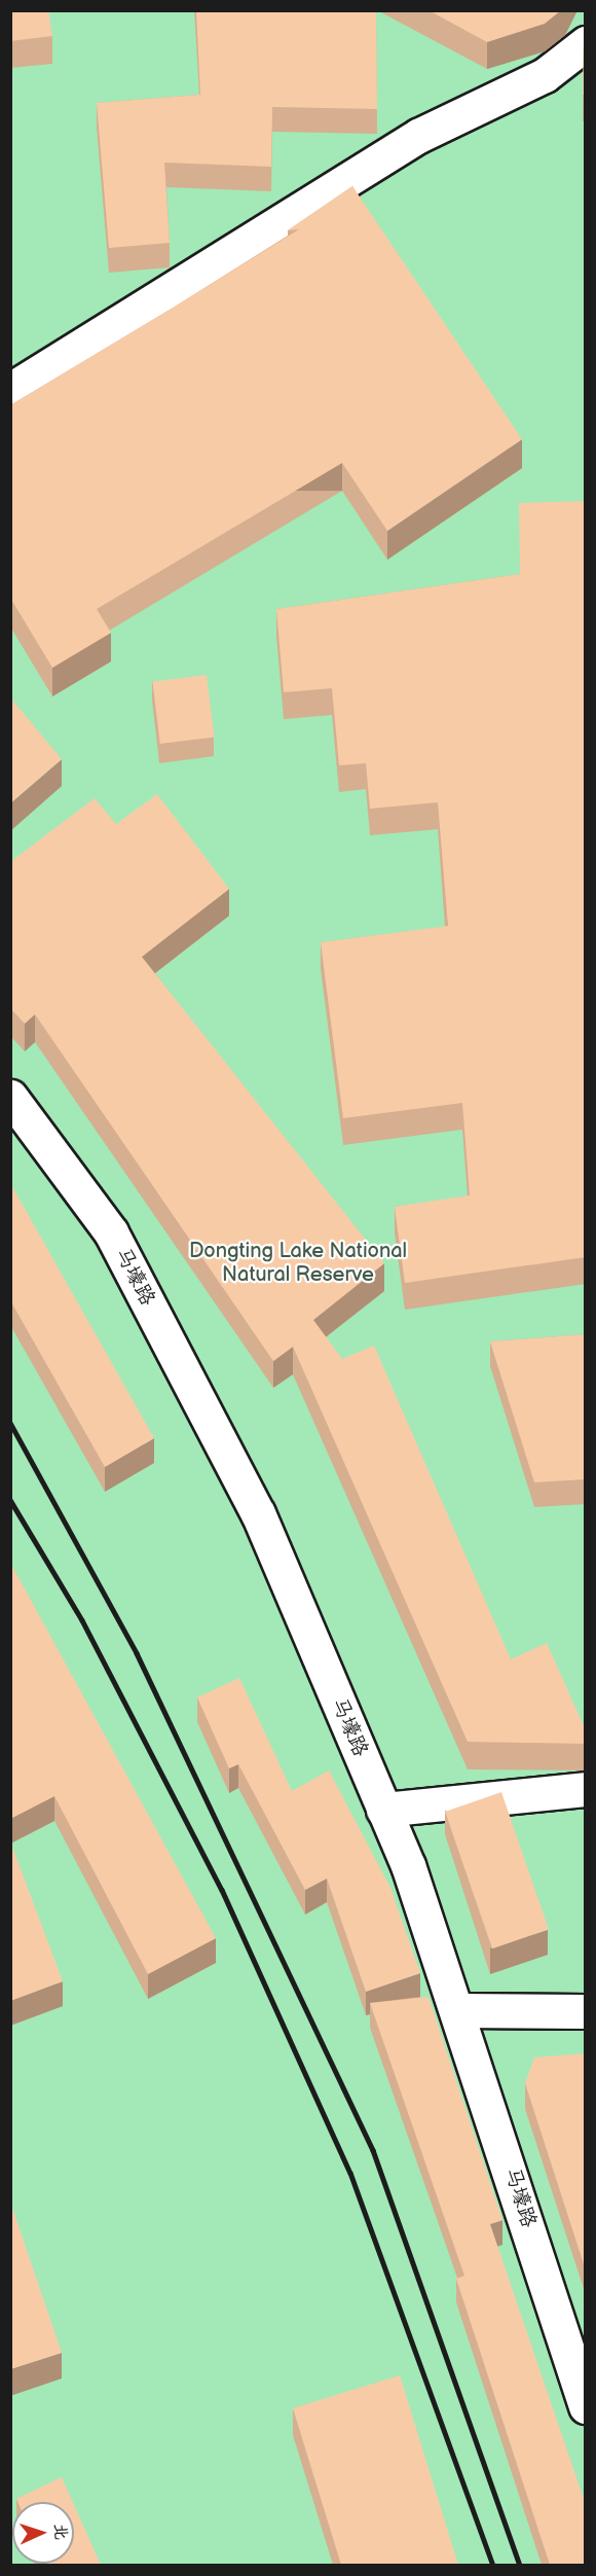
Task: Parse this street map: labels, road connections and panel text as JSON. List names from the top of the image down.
{
  "streets": {
    "street": ["马壕路"]
  },
  "parks": ["Dongting Lake National Natural Reserve"],
  "north": "right"
}
